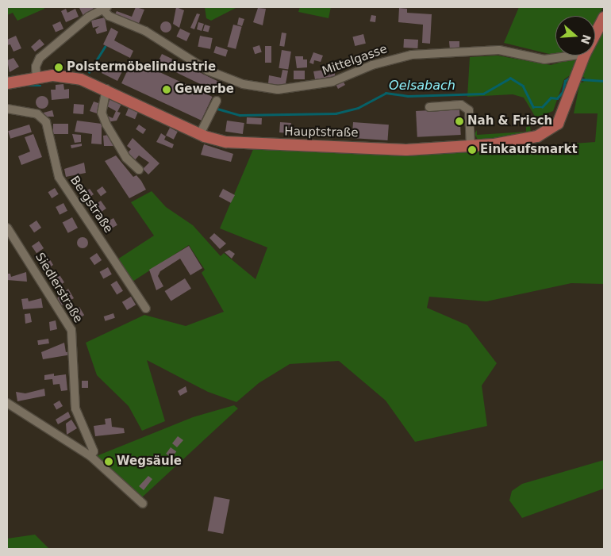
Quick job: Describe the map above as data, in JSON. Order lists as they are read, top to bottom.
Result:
{
  "streets": {
    "main road": ["Hauptstraße"],
    "street": ["Mittelgasse", "Bergstraße", "Siedlerstraße"]
  },
  "water": ["Oelsabach"],
  "places": [
    "Polstermöbelindustrie",
    "Gewerbe",
    "Nah & Frisch",
    "Einkaufsmarkt",
    "Wegsäule"
  ],
  "north": "right"
}
